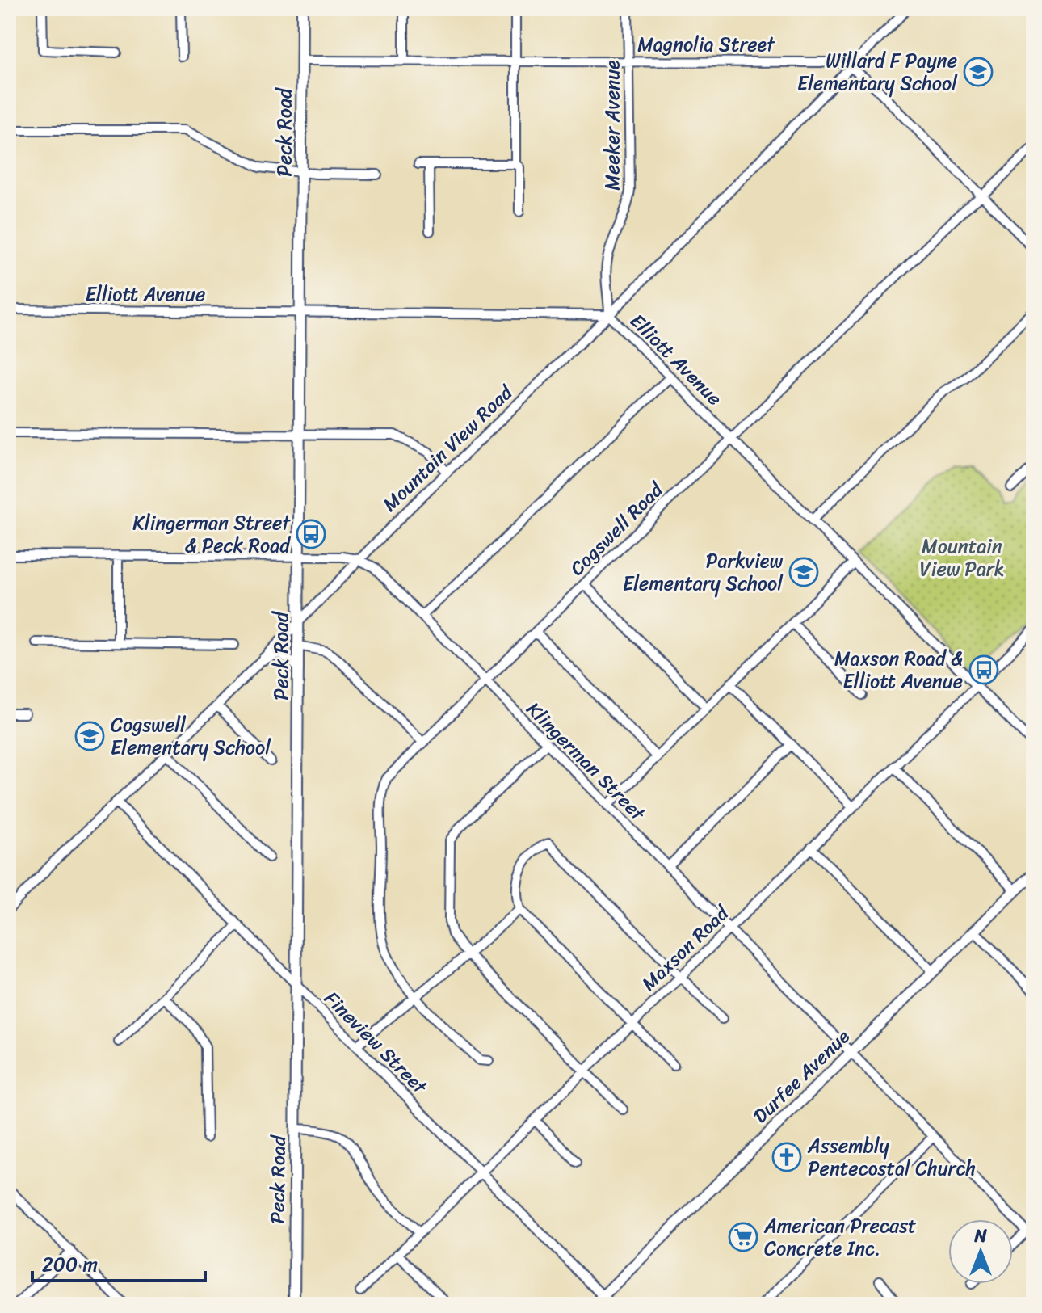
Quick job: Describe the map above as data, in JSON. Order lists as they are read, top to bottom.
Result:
{
  "streets": {
    "main road": ["Peck Road", "Durfee Avenue"],
    "street": [
      "Magnolia Street",
      "Meeker Avenue",
      "Elliott Avenue",
      "Mountain View Road",
      "Cogswell Road",
      "Klingerman Street",
      "Maxson Road",
      "Fineview Street"
    ]
  },
  "crossings": [
    ["Magnolia Street", "Meeker Avenue"],
    ["Magnolia Street", "Peck Road"],
    ["Magnolia Street", "Mountain View Road"],
    ["Magnolia Street", "Cogswell Road"],
    ["Meeker Avenue", "Elliott Avenue"],
    ["Meeker Avenue", "Mountain View Road"],
    ["Peck Road", "Elliott Avenue"],
    ["Peck Road", "Mountain View Road"],
    ["Peck Road", "Fineview Street"],
    ["Elliott Avenue", "Mountain View Road"],
    ["Elliott Avenue", "Cogswell Road"],
    ["Elliott Avenue", "Maxson Road"],
    ["Mountain View Road", "Klingerman Street"],
    ["Mountain View Road", "Fineview Street"],
    ["Cogswell Road", "Klingerman Street"],
    ["Klingerman Street", "Maxson Road"],
    ["Klingerman Street", "Durfee Avenue"],
    ["Maxson Road", "Fineview Street"],
    ["Fineview Street", "Durfee Avenue"]
  ],
  "parks": ["Mountain View Park"],
  "places": {
    "school or university": ["Willard F Payne Elementary School", "Parkview Elementary School", "Cogswell Elementary School"],
    "bus stop": ["Klingerman Street & Peck Road", "Maxson Road & Elliott Avenue"],
    "church": ["Assembly Pentecostal Church"],
    "supermarket": ["American Precast Concrete Inc."]
  },
  "scale_bar": "200 m",
  "north": "top"
}
